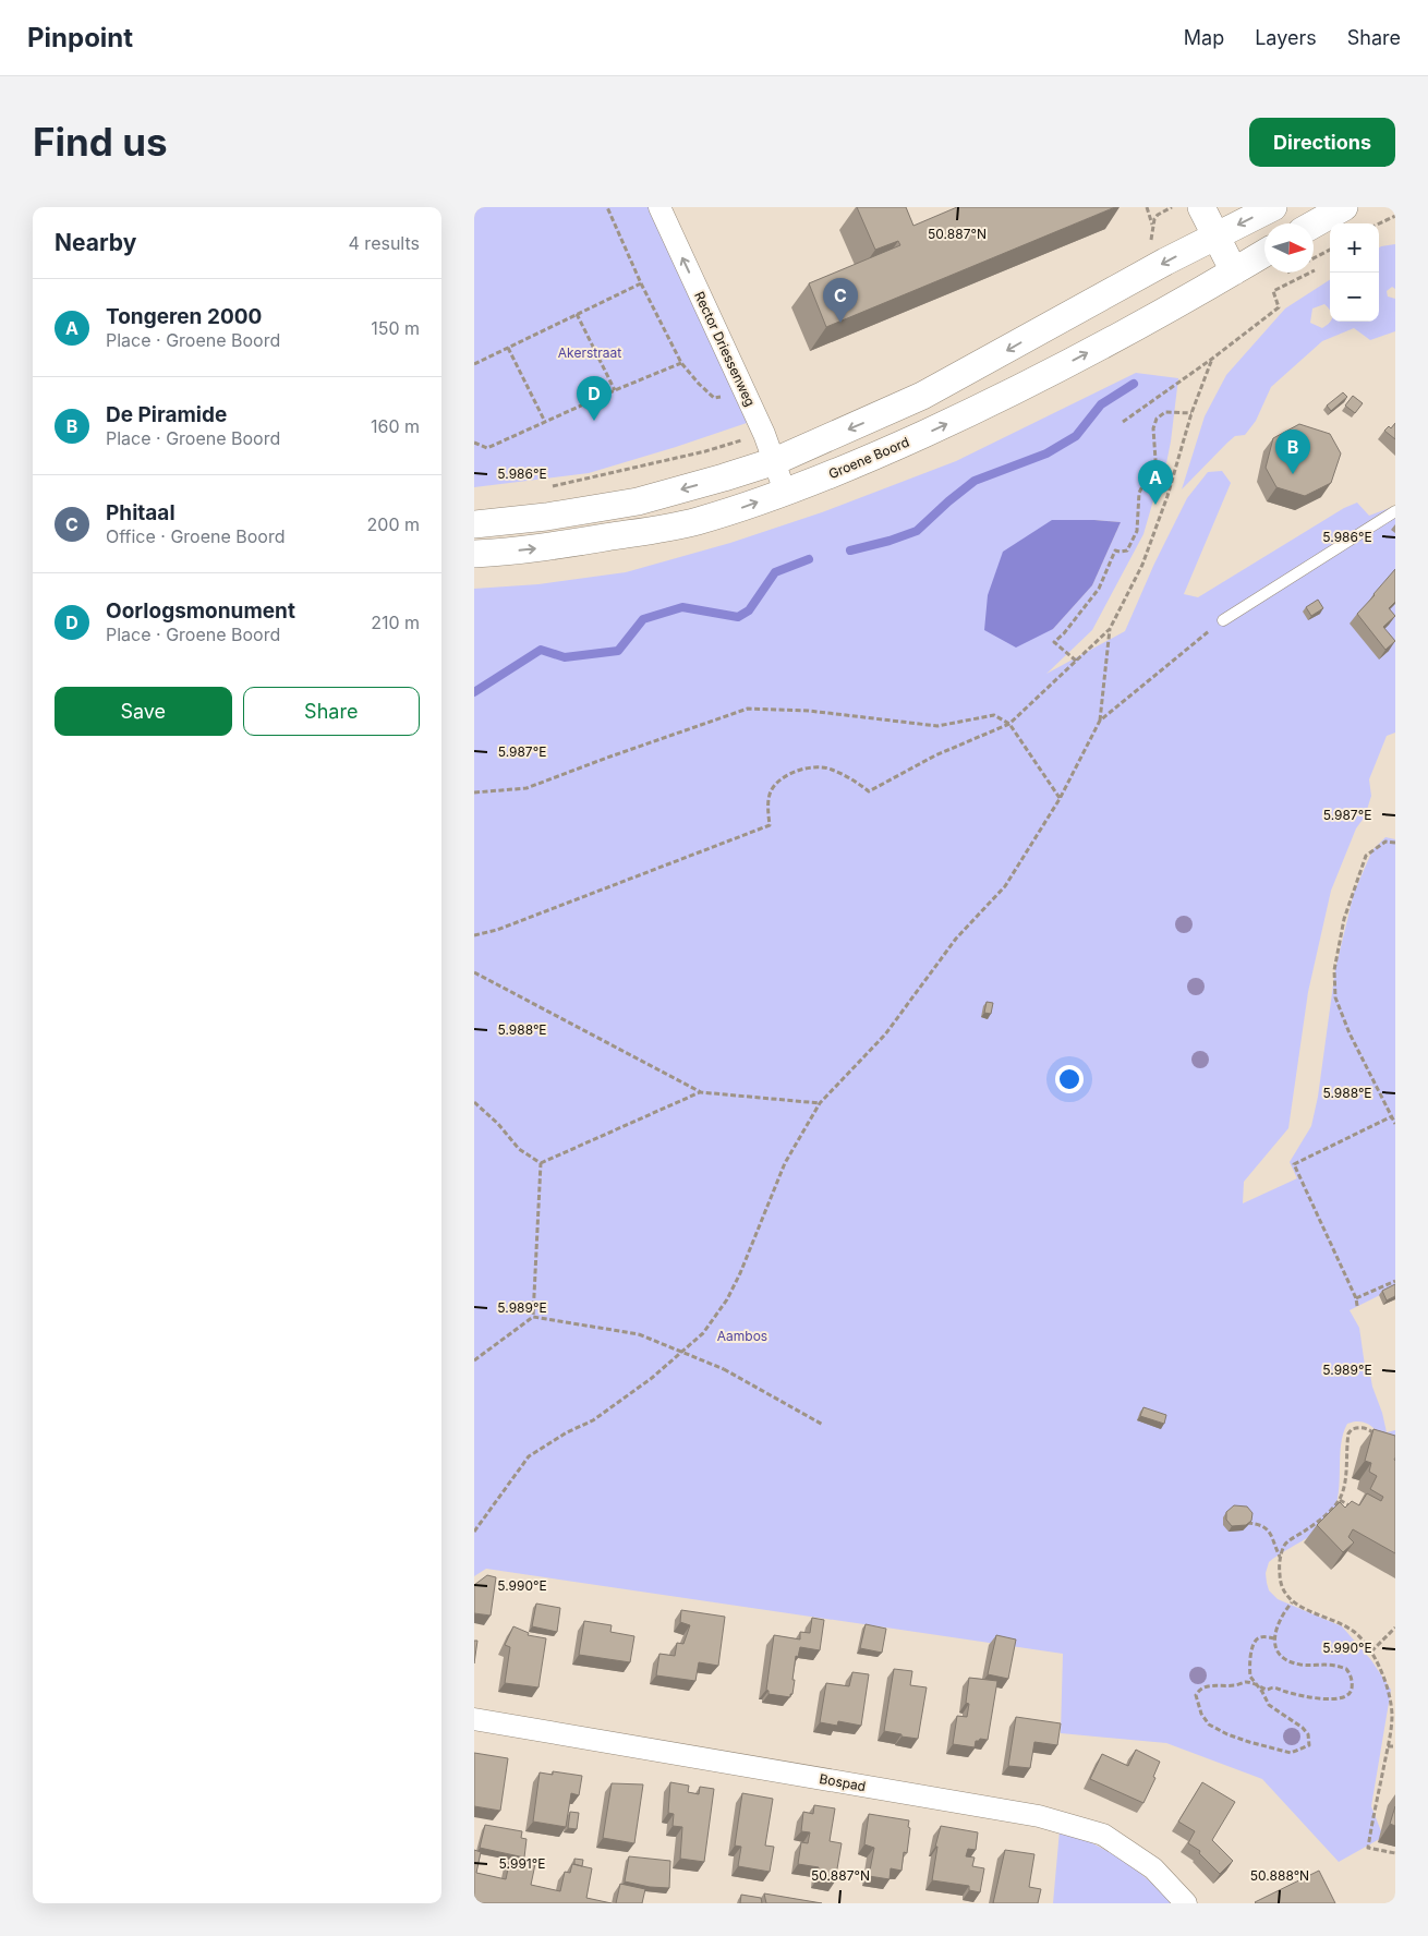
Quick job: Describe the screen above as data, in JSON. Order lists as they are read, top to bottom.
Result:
{
  "streets": {
    "street": ["Rector Driessenweg", "Groene Boord", "Bospad"]
  },
  "crossings": [
    ["Rector Driessenweg", "Groene Boord"]
  ],
  "one_way": ["Rector Driessenweg"],
  "parks": ["Akerstraat", "Aambos"],
  "north": "right",
  "page": {
    "header": "Pinpoint",
    "nav": ["Map", "Layers", "Share"],
    "buttons": [
      "Directions",
      ["Save", "Share"]
    ],
    "title": "Find us",
    "heading": ["Nearby", "4 results"],
    "map_buttons": ["+", "−"],
    "list": [
      {
        "mark": "A",
        "name": "Tongeren 2000",
        "note": "Place · Groene Boord",
        "value": "150 m"
      },
      {
        "mark": "B",
        "name": "De Piramide",
        "note": "Place · Groene Boord",
        "value": "160 m"
      },
      {
        "mark": "C",
        "name": "Phitaal",
        "note": "Office · Groene Boord",
        "value": "200 m"
      },
      {
        "mark": "D",
        "name": "Oorlogsmonument",
        "note": "Place · Groene Boord",
        "value": "210 m"
      }
    ],
    "pins": [
      "C",
      "D",
      "B",
      "A"
    ]
  },
  "coordinates": [
    "50.887°N",
    "5.986°E",
    "5.987°E",
    "5.988°E",
    "5.989°E",
    "5.990°E",
    "5.991°E",
    "50.888°N"
  ]
}
